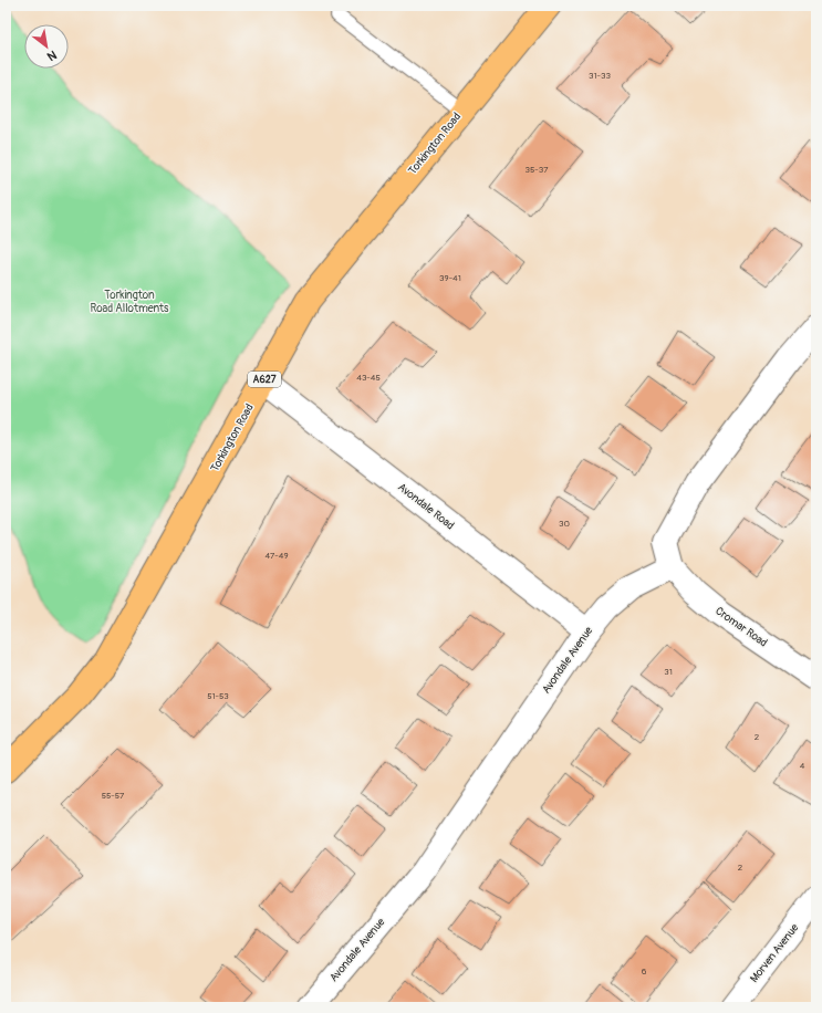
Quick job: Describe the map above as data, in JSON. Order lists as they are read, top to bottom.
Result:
{
  "streets": {
    "main road": ["Torkington Road", "A627"],
    "street": [
      "Avondale Road",
      "Cromar Road",
      "Avondale Avenue",
      "Morven Avenue"
    ]
  },
  "crossings": [
    ["Torkington Road", "Avondale Road"],
    ["Avondale Road", "Avondale Avenue"],
    ["Cromar Road", "Avondale Avenue"]
  ],
  "parks": ["Torkington Road Allotments"],
  "house_numbers": [
    "31-33",
    "35-37",
    "39-41",
    "43-45",
    "30",
    "47-49",
    "31",
    "51-53",
    "2",
    "4",
    "55-57",
    "2",
    "6"
  ],
  "north": "bottom right"
}
